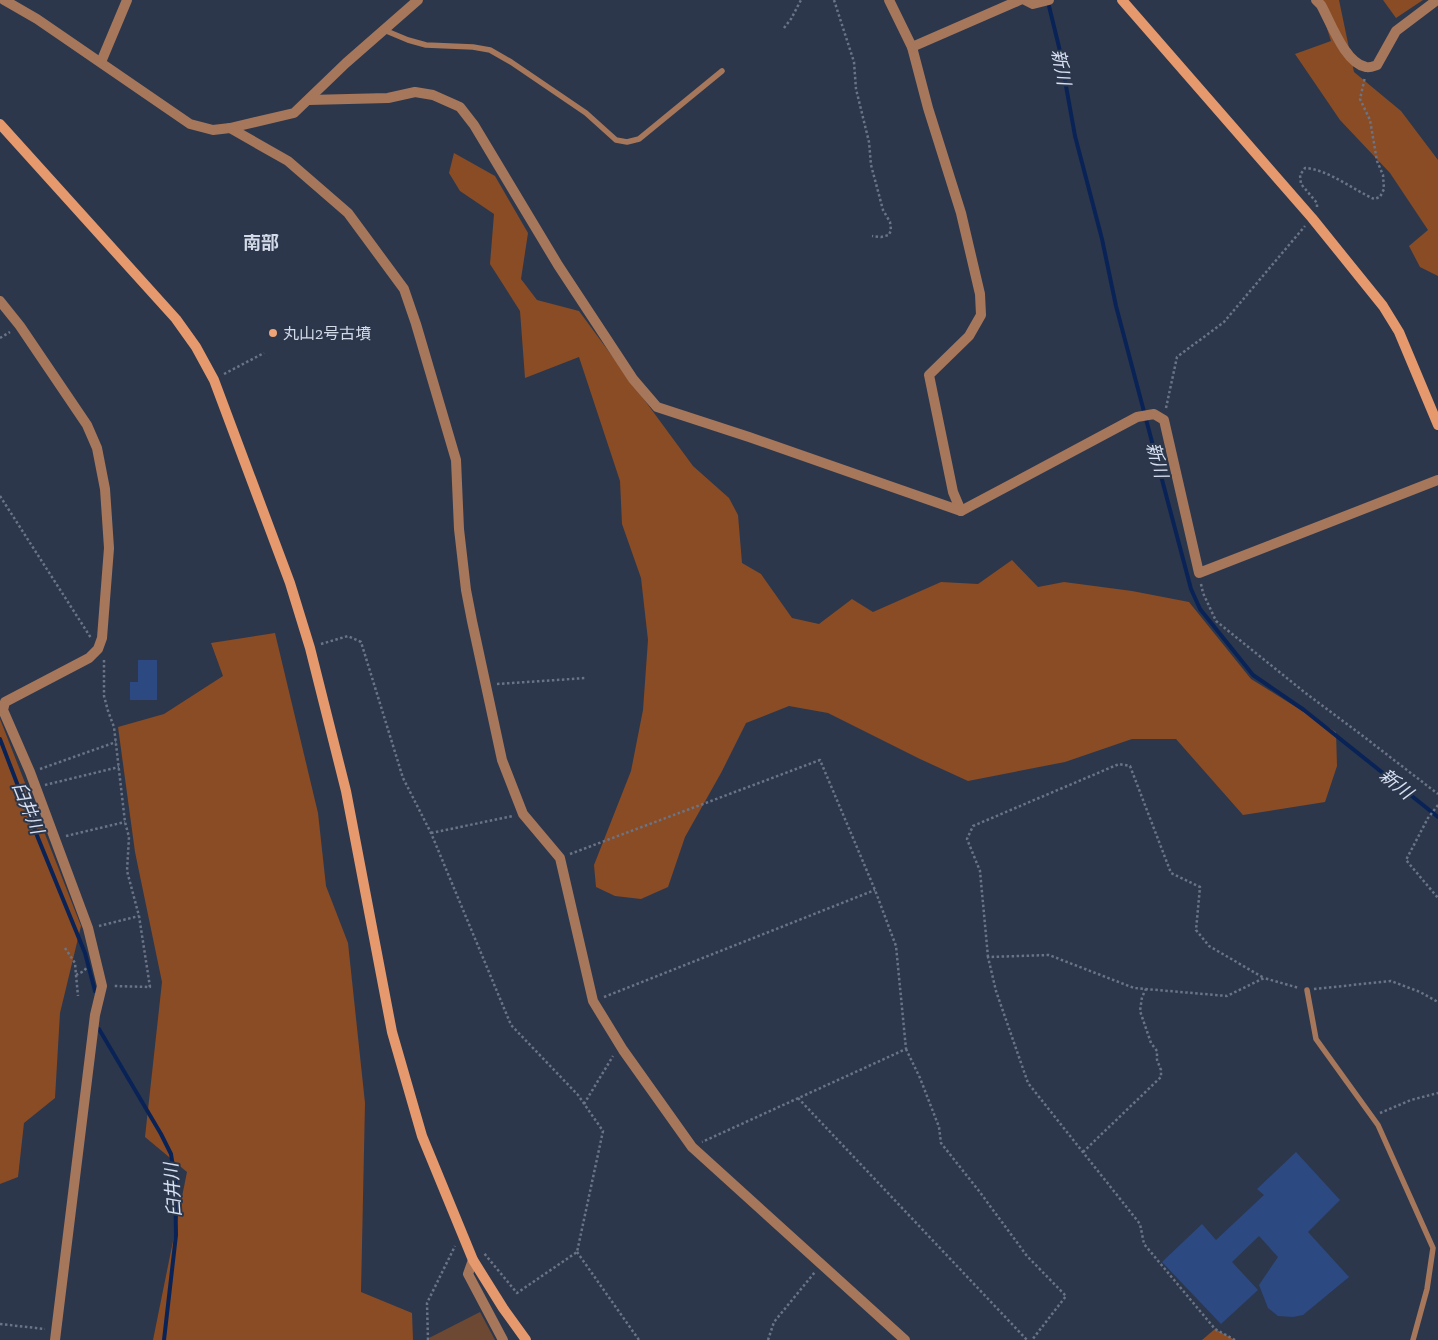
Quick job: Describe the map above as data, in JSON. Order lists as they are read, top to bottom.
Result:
{
  "districts": ["南部"],
  "water": ["新川", "臼井川"],
  "places": ["丸山2号古墳"]
}
